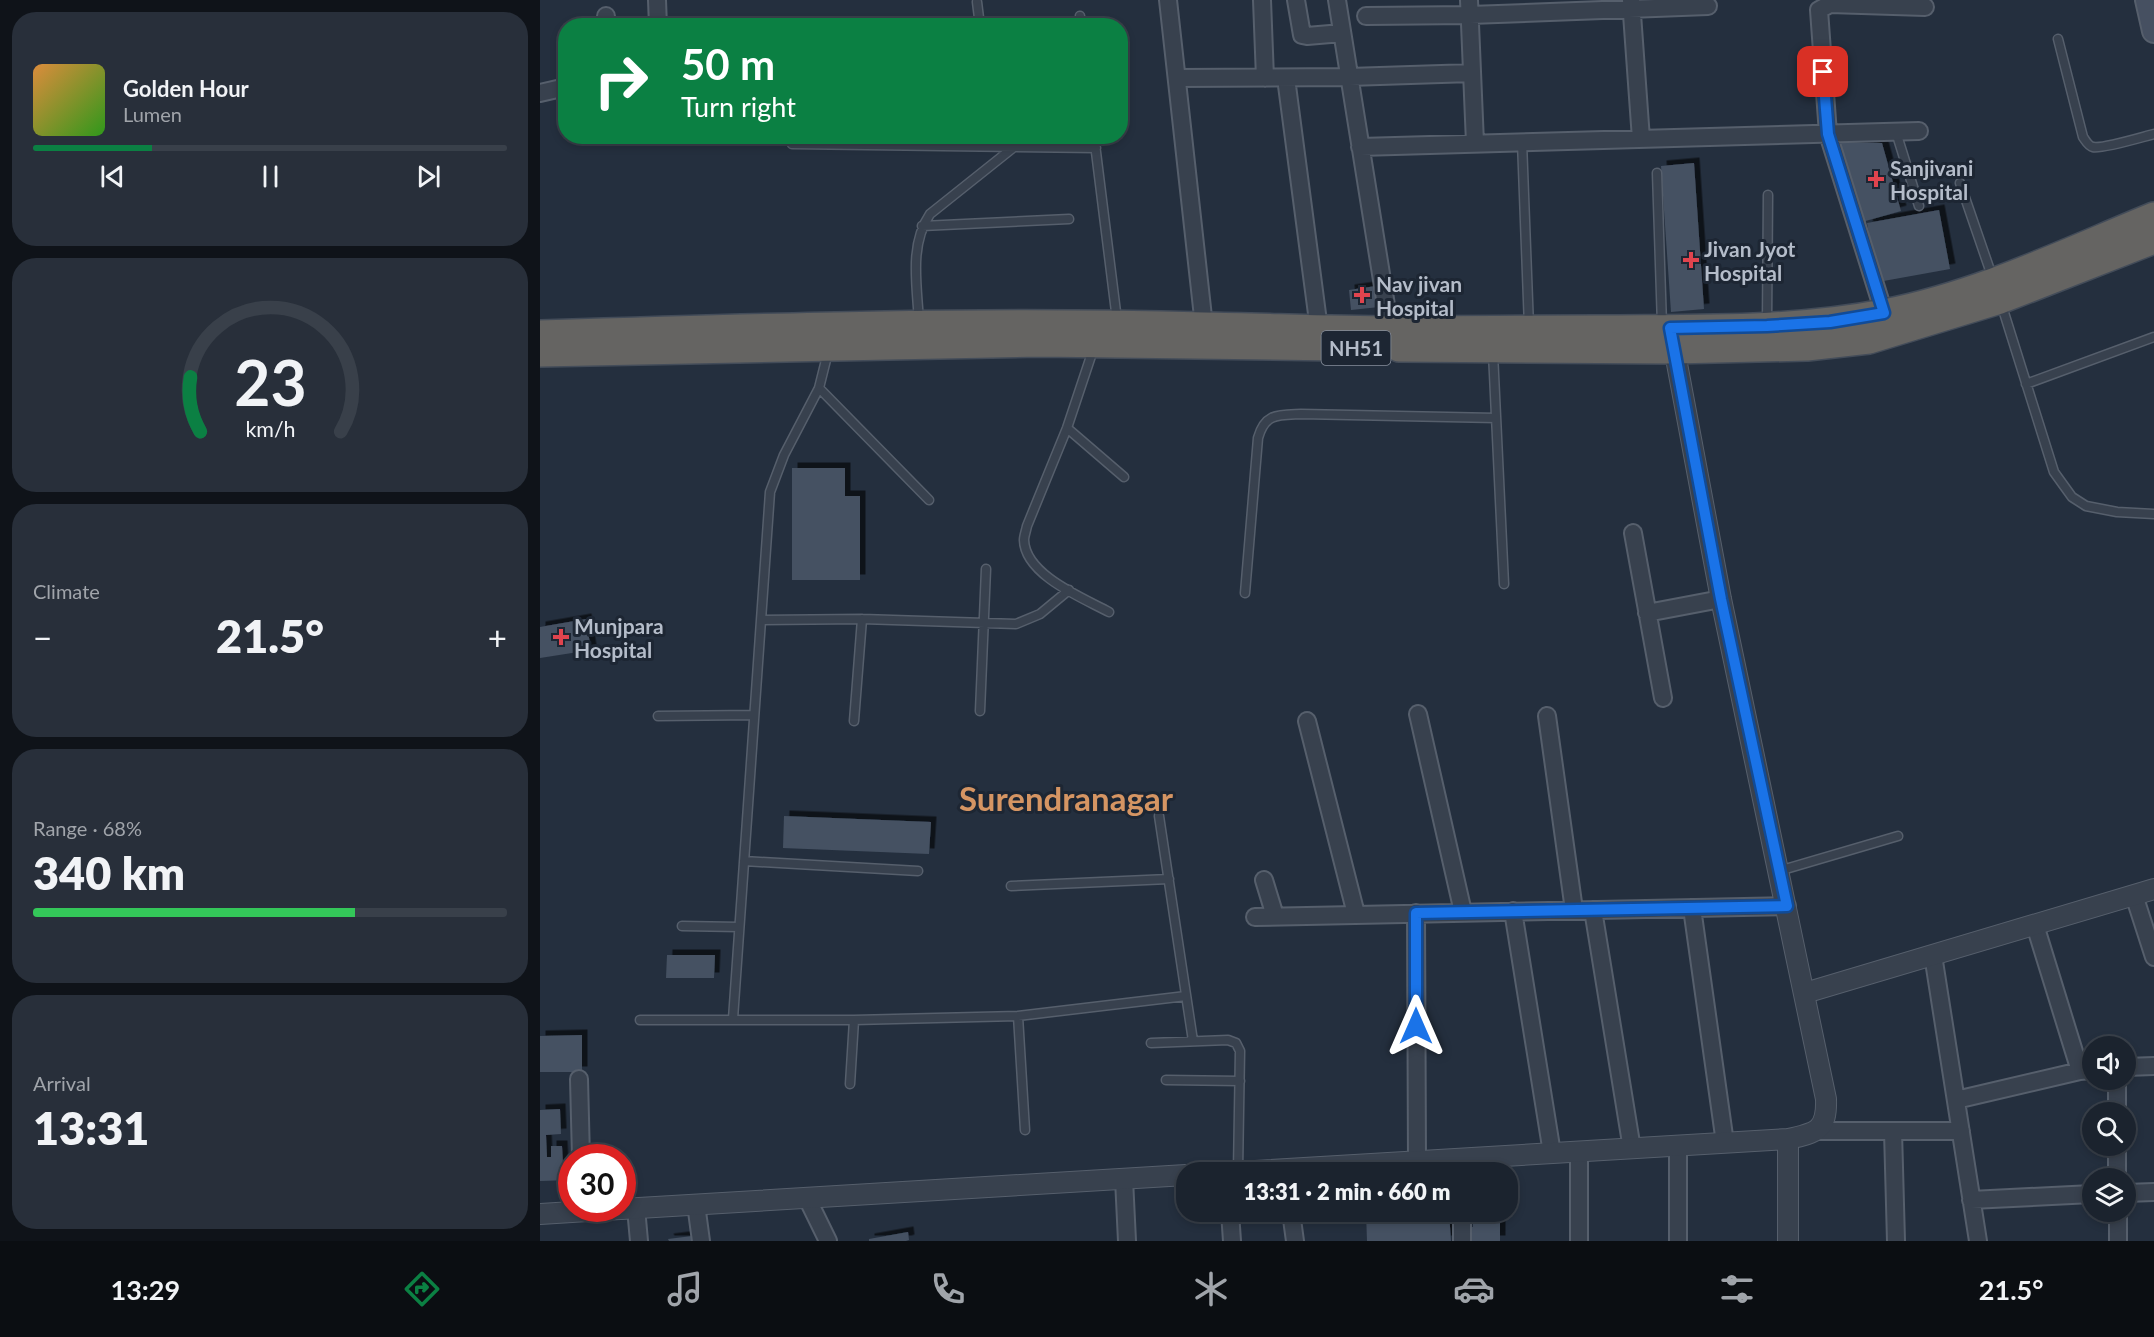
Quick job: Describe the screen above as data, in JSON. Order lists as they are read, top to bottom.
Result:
{
  "streets": {
    "highway": ["NH51"]
  },
  "districts": ["Surendranagar"],
  "places": {
    "health": [
      "Sanjivani Hospital",
      "Jivan Jyot Hospital",
      "Nav jivan Hospital",
      "Munjpara Hospital"
    ]
  },
  "page": {
    "turn": ["50 m", "Turn right"],
    "song": ["Golden Hour", "Lumen"],
    "tile": [
      "Climate",
      ["Range · 68%", "340 km"],
      ["Arrival", "13:31"]
    ],
    "heat": ["−", "21.5°", "+"],
    "limit": "30",
    "trip": "13:31 · 2 min · 660 m",
    "tabs": ["13:29", "21.5°"],
    "gauge": ["23", "km/h"]
  }
}
